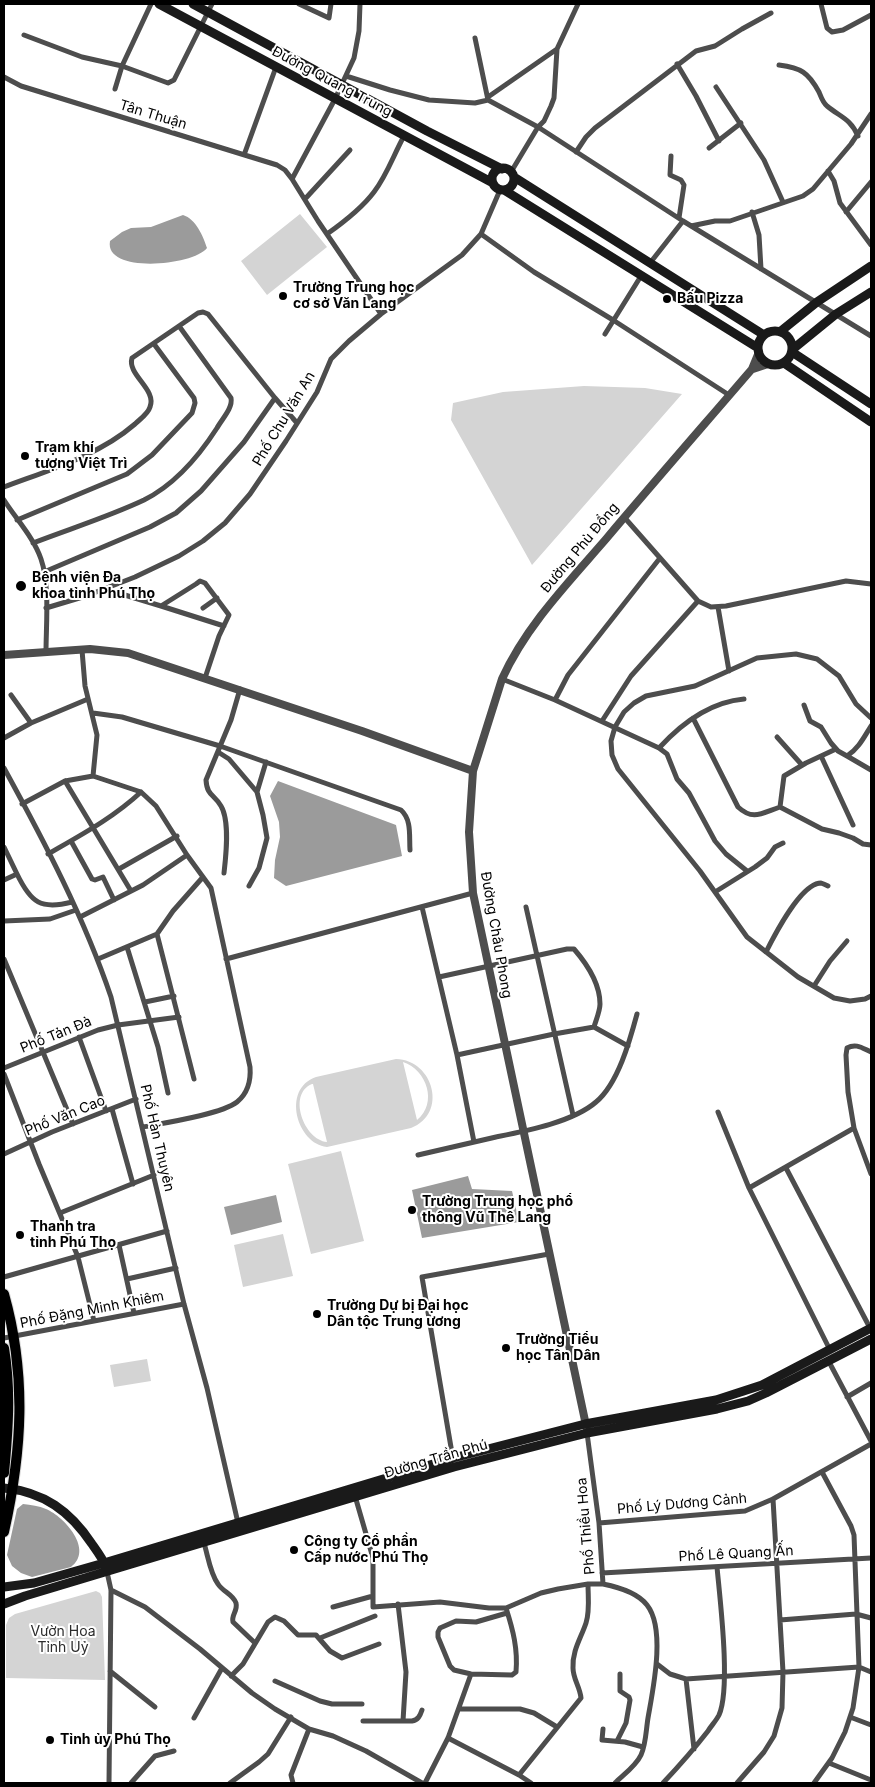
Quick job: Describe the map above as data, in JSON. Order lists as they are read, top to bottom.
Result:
{
  "streets": {
    "main road": ["Đường Quang Trung", "Đường Trần Phú"],
    "street": [
      "Tân Thuận",
      "Phố Chu Văn An",
      "Đường Phù Đổng",
      "Đường Châu Phong",
      "Phố Tản Đà",
      "Phố Văn Cao",
      "Phố Hàn Thuyên",
      "Phố Đặng Minh Khiêm",
      "Phố Lý Dương Cảnh",
      "Phố Thiều Hoa",
      "Phố Lê Quang Ấn"
    ]
  },
  "crossings": [
    ["Đường Quang Trung", "Phố Chu Văn An"],
    ["Đường Quang Trung", "Đường Phù Đổng"],
    ["Tân Thuận", "Phố Chu Văn An"],
    ["Đường Phù Đổng", "Đường Châu Phong"],
    ["Đường Châu Phong", "Đường Trần Phú"],
    ["Đường Châu Phong", "Phố Thiều Hoa"],
    ["Phố Tản Đà", "Phố Hàn Thuyên"],
    ["Phố Văn Cao", "Phố Hàn Thuyên"],
    ["Phố Hàn Thuyên", "Phố Đặng Minh Khiêm"],
    ["Phố Hàn Thuyên", "Đường Trần Phú"],
    ["Đường Trần Phú", "Phố Thiều Hoa"],
    ["Phố Lý Dương Cảnh", "Phố Thiều Hoa"],
    ["Phố Thiều Hoa", "Phố Lê Quang Ấn"]
  ],
  "parks": ["Vườn Hoa Tỉnh Uỷ"],
  "places": [
    "Trường Trung học cơ sở Văn Lang",
    "Bấu Pizza",
    "Trạm khí tượng Việt Trì",
    "Bệnh viện Đa khoa tỉnh Phú Thọ",
    "Trường Trung học phổ thông Vũ Thê Lang",
    "Thanh tra tỉnh Phú Thọ",
    "Trường Dự bị Đại học Dân tộc Trung ương",
    "Trường Tiểu học Tân Dân",
    "Công ty Cổ phần Cấp nước Phú Thọ",
    "Tỉnh ủy Phú Thọ"
  ]
}
